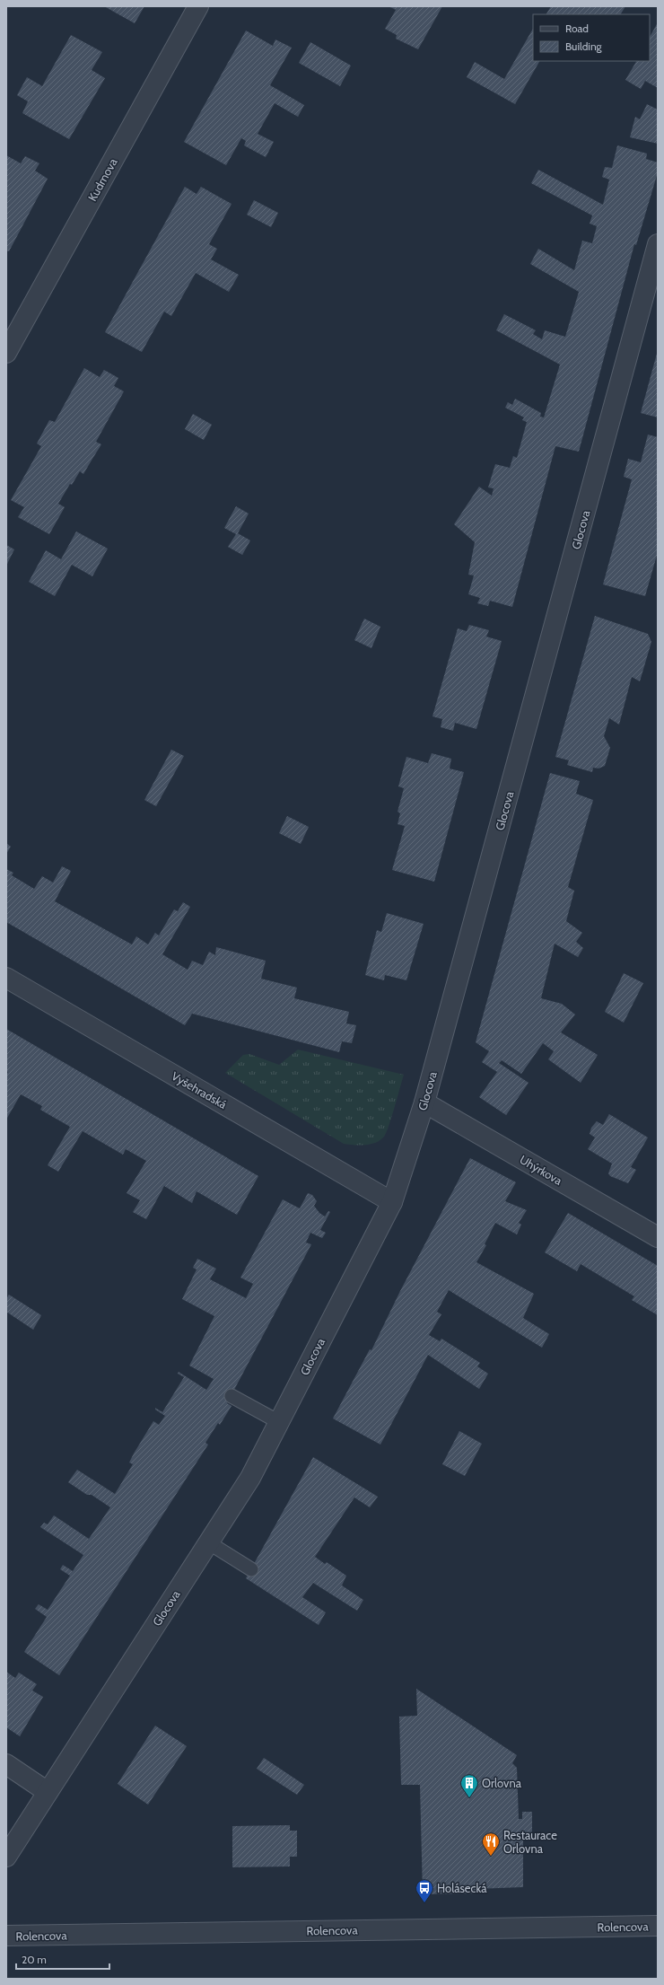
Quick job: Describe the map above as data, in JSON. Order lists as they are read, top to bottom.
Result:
{
  "streets": {
    "street": [
      "Kudrnova",
      "Glocova",
      "Vyšehradská",
      "Uhýrkova",
      "Rolencova"
    ]
  },
  "crossings": [
    ["Glocova", "Vyšehradská"],
    ["Glocova", "Uhýrkova"]
  ],
  "places": {
    "building": ["Orlovna"],
    "restaurant": ["Restaurace Orlovna"],
    "bus stop": ["Holásecká"]
  },
  "legend": ["Road", "Building"],
  "scale_bar": "20 m"
}
